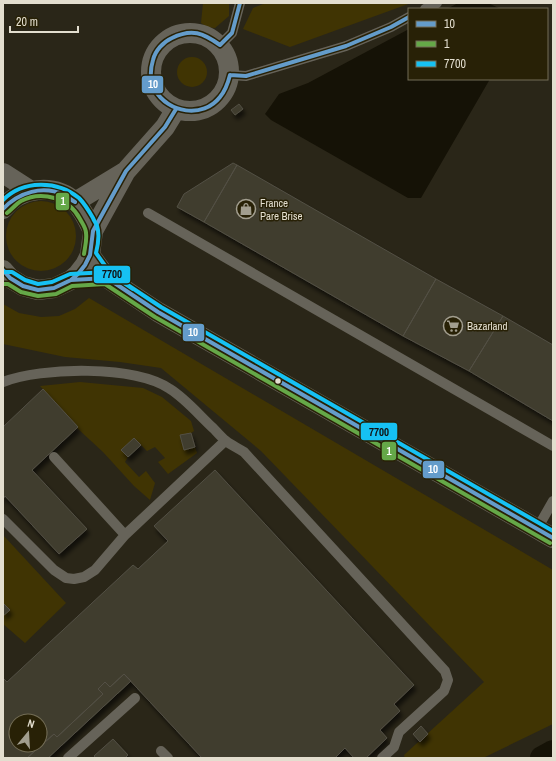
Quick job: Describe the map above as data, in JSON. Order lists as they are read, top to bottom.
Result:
{
  "places": {
    "shop": ["France Pare Brise"],
    "supermarket": ["Bazarland"]
  },
  "lines": ["transit line 10", "transit line 7700", "transit line 1"],
  "legend": ["10", "1", "7700"],
  "scale_bar": "20 m",
  "north": "top"
}
